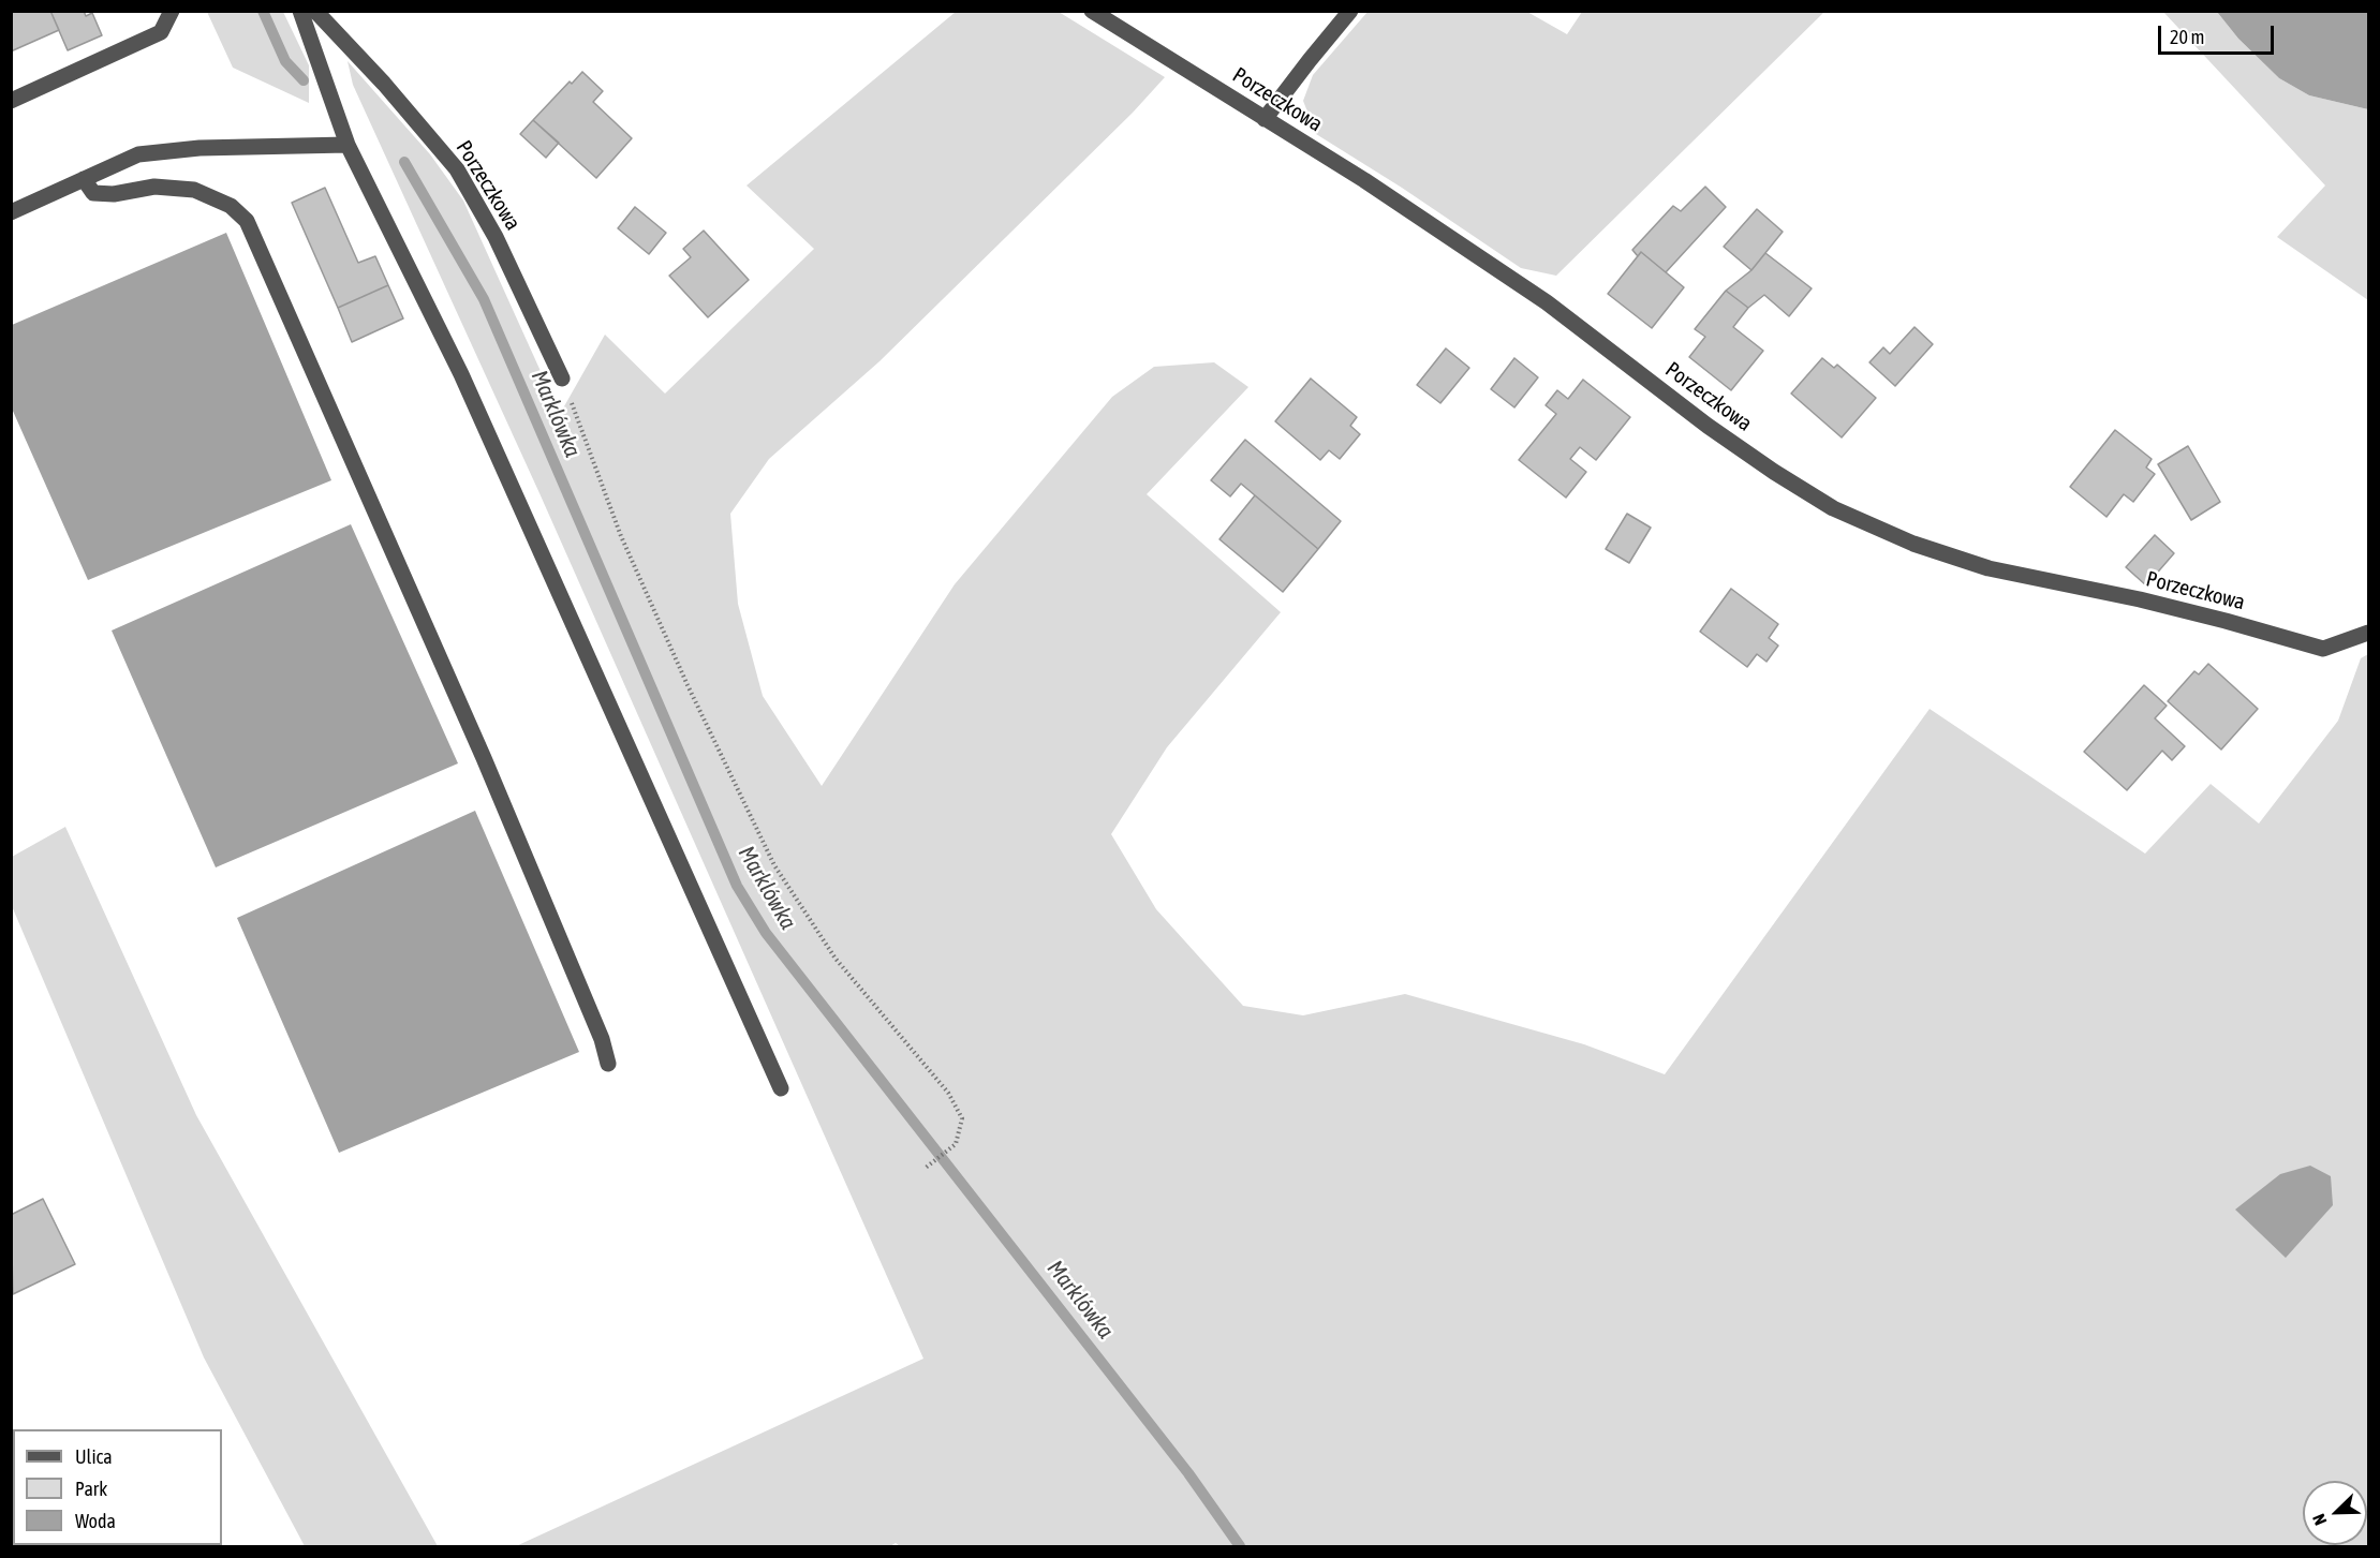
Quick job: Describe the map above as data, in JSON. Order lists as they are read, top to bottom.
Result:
{
  "streets": {
    "street": ["Porzeczkowa"]
  },
  "water": ["Marklówka"],
  "legend": ["Ulica", "Park", "Woda"],
  "scale_bar": "20 m",
  "north": "bottom left"
}
